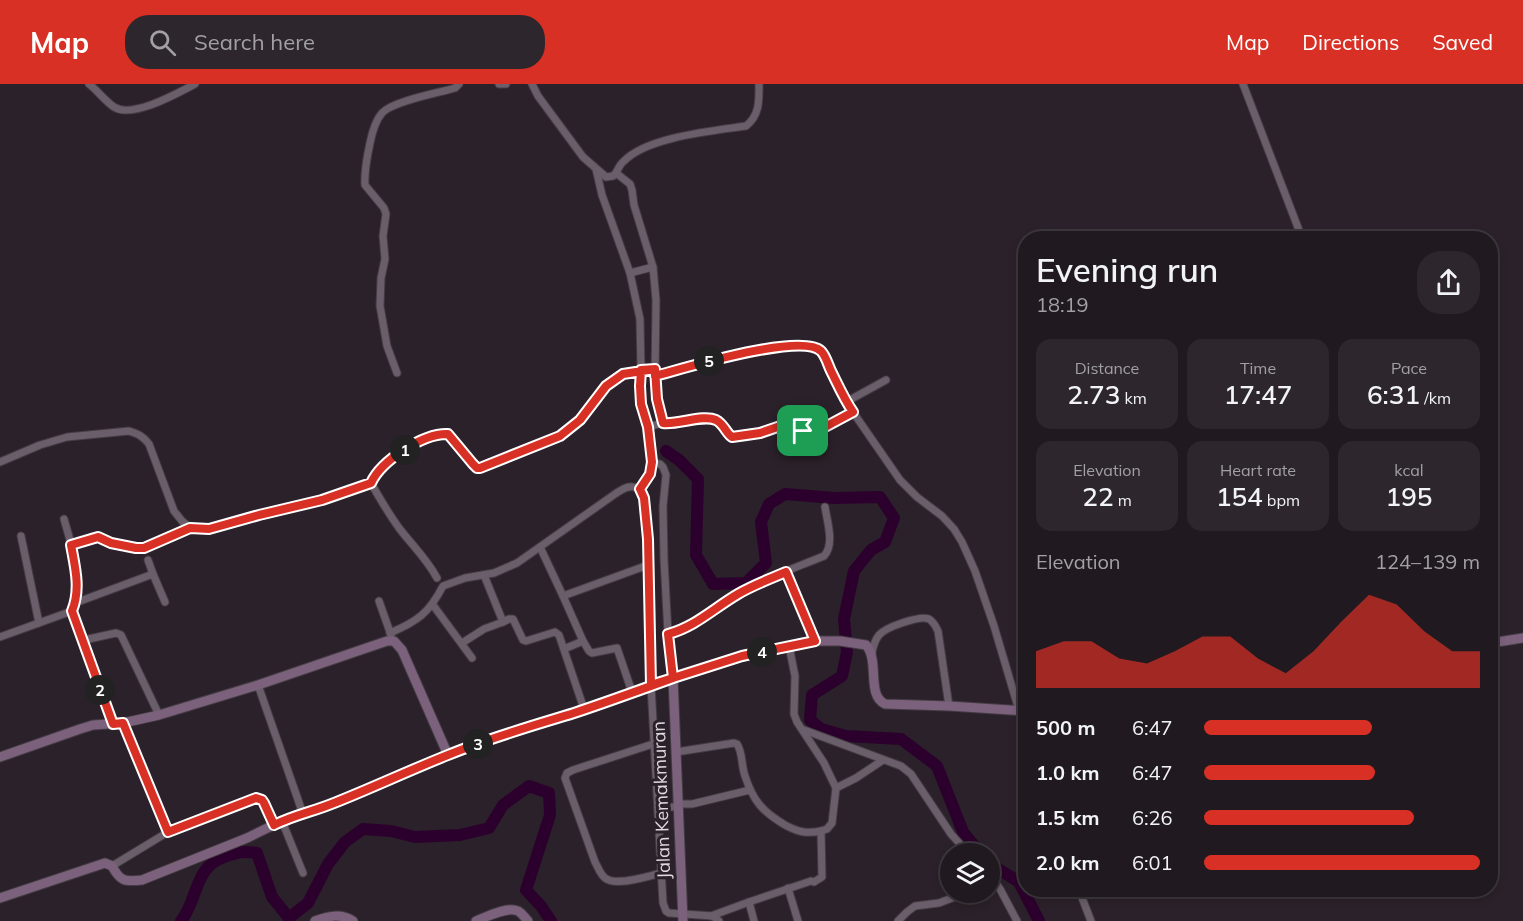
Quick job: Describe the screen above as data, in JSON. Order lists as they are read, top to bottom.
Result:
{
  "streets": {
    "street": ["Jalan Kemakmuran"]
  },
  "page": {
    "header": "Map",
    "search": "Search here",
    "nav": ["Map", "Directions", "Saved"],
    "heading": ["Evening run", "18:19"],
    "stats": [
      ["Distance", "2.73 km"],
      ["Time", "17:47"],
      ["Pace", "6:31 /km"],
      ["Elevation", "22 m"],
      ["Heart rate", "154 bpm"],
      ["kcal", "195"]
    ],
    "pins": [
      "5",
      "1",
      "4",
      "2",
      "3"
    ],
    "chart": ["Elevation", "124–139 m"],
    "list": [
      {
        "name": "500 m",
        "note": "6:47"
      },
      {
        "name": "1.0 km",
        "note": "6:47"
      },
      {
        "name": "1.5 km",
        "note": "6:26"
      },
      {
        "name": "2.0 km",
        "note": "6:01"
      }
    ]
  }
}
